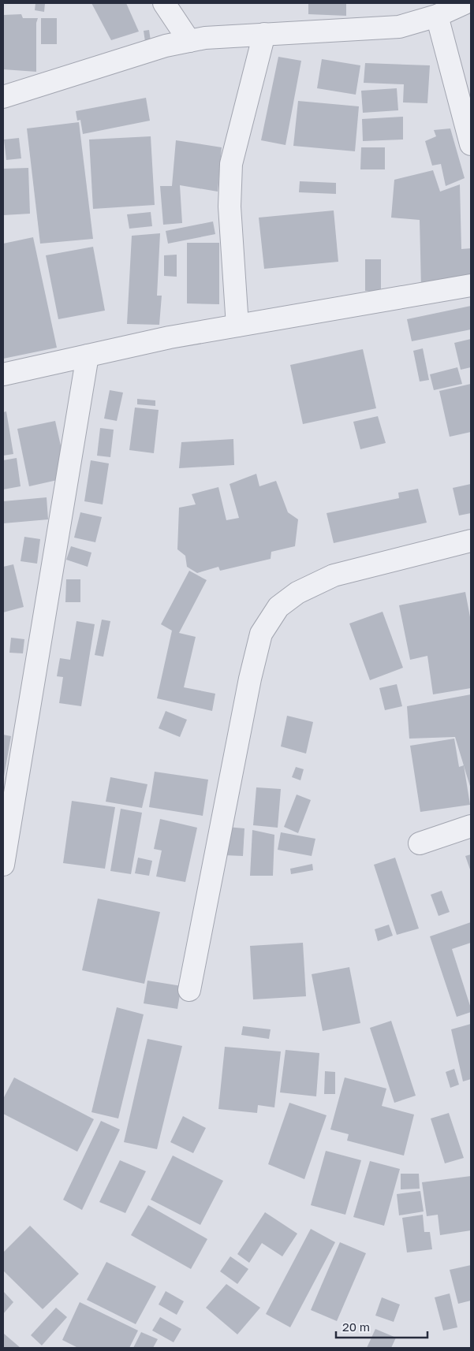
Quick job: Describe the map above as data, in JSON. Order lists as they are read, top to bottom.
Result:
{
  "scale_bar": "20 m"
}
